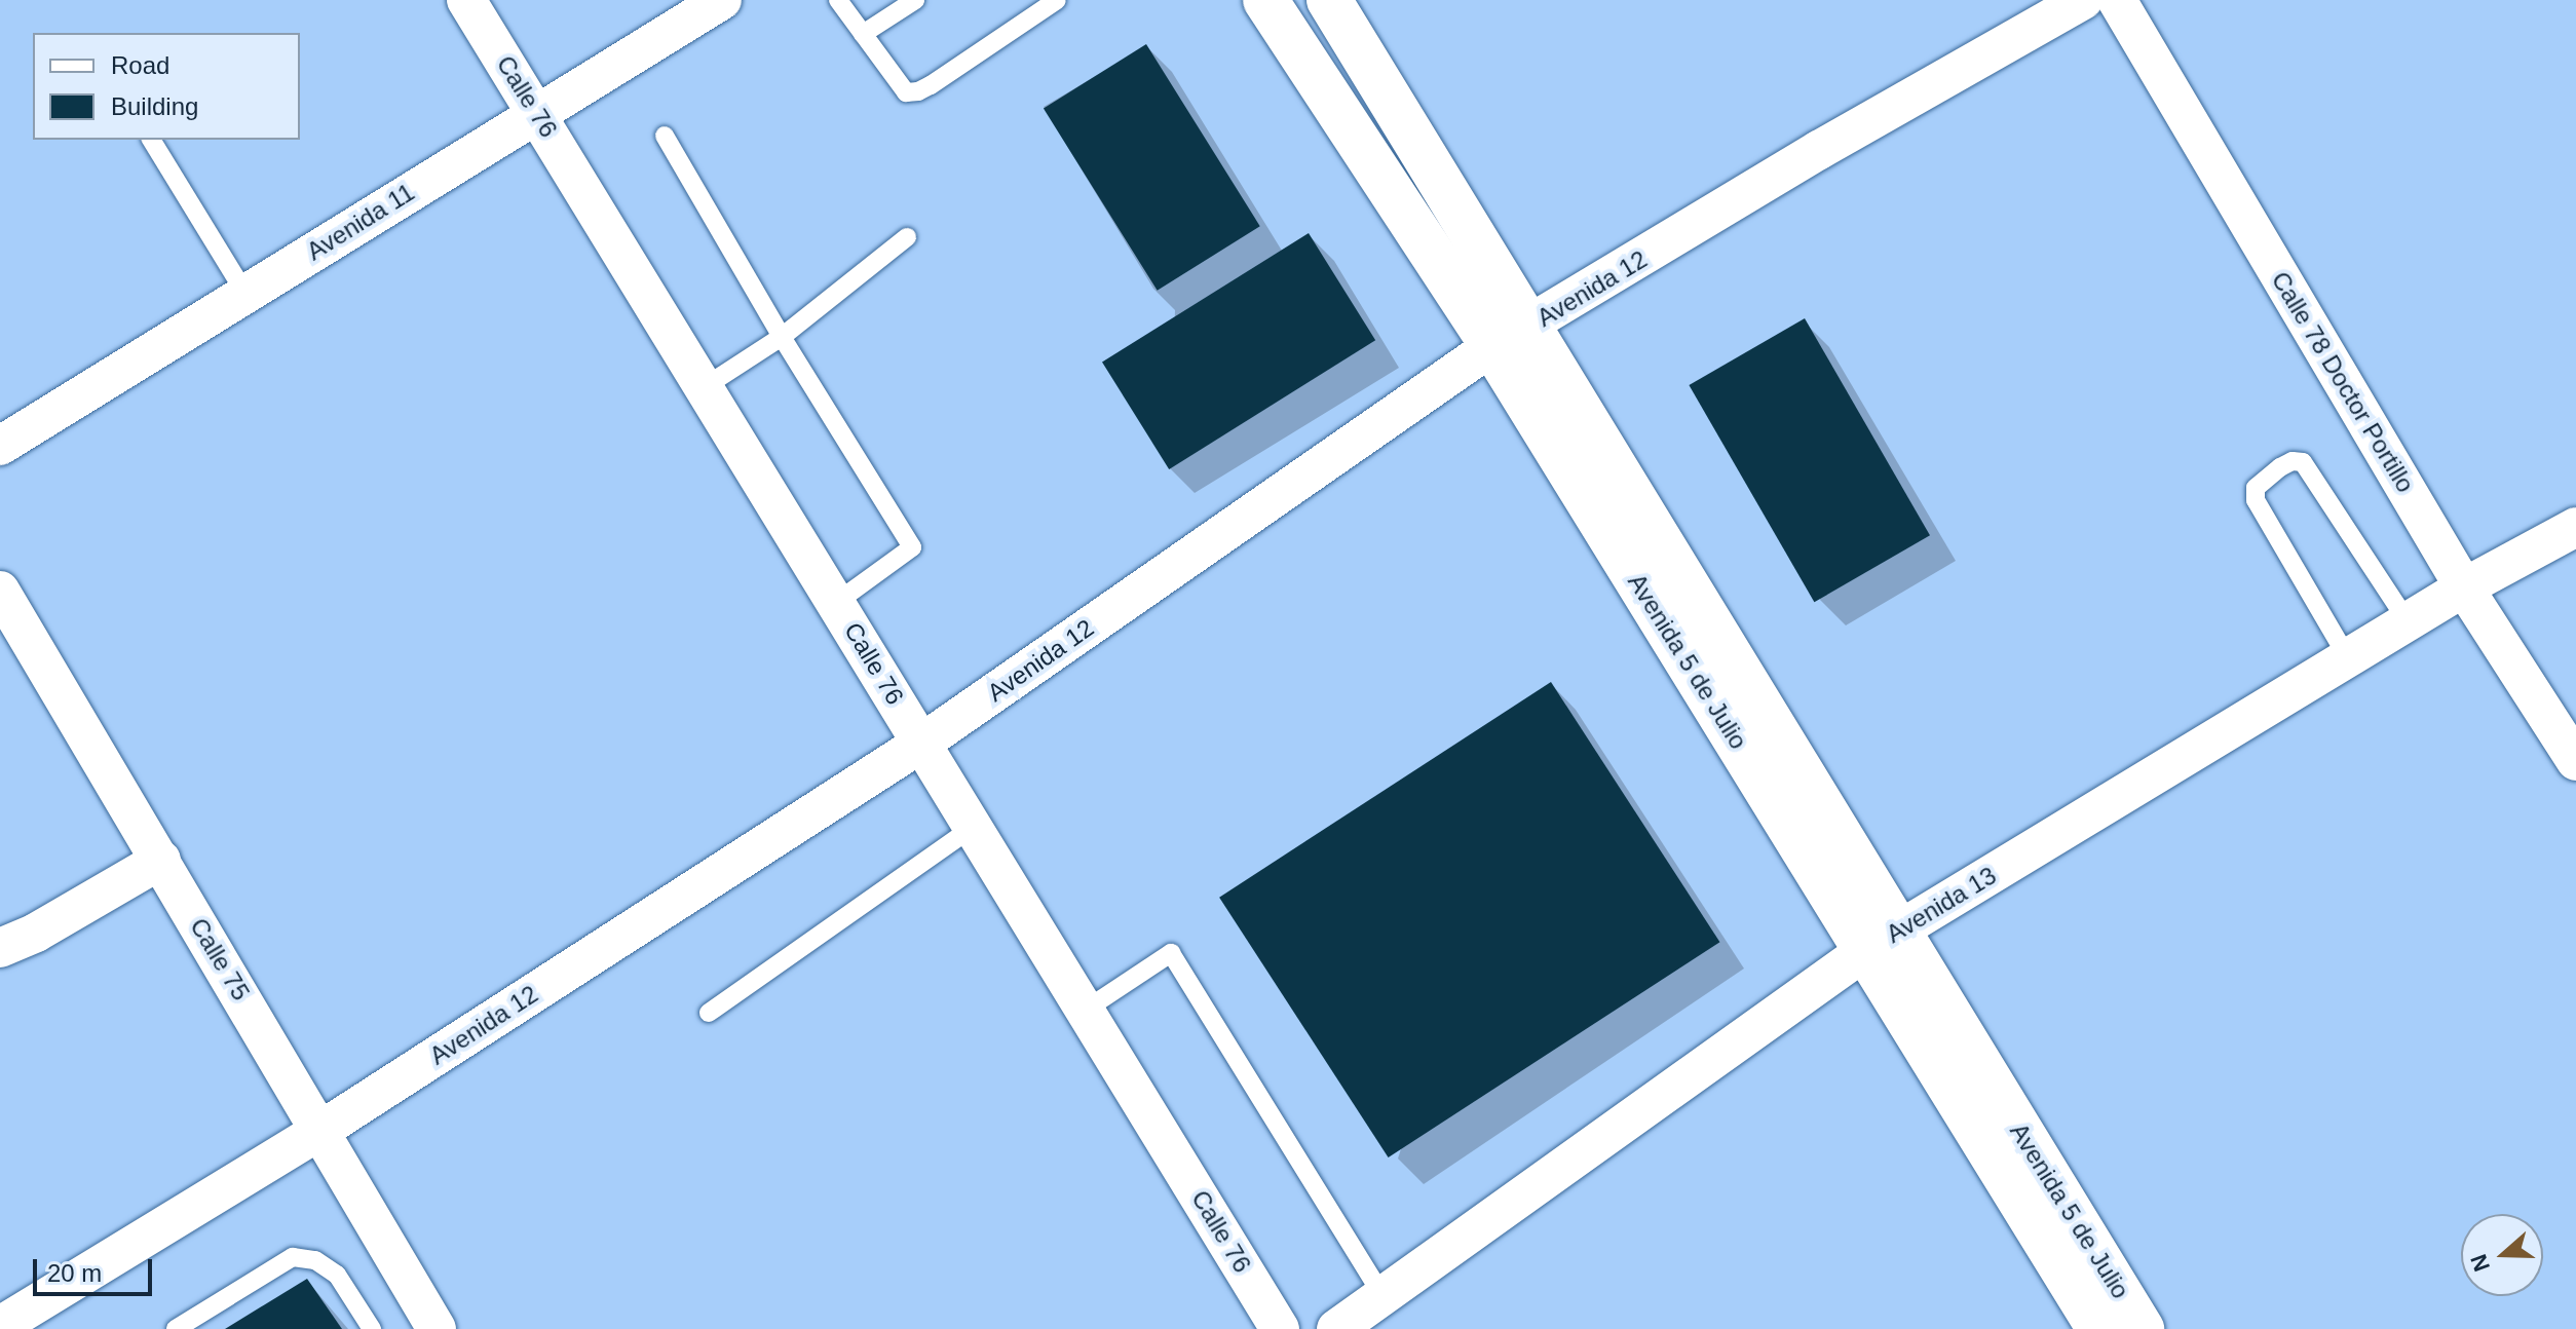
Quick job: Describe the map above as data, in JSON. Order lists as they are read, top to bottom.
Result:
{
  "streets": {
    "main road": ["Avenida 5 de Julio"],
    "street": [
      "Calle 76",
      "Avenida 11",
      "Avenida 12",
      "Calle 78 Doctor Portillo",
      "Avenida 13",
      "Calle 75"
    ]
  },
  "crossings": [
    ["Calle 76", "Avenida 11"],
    ["Calle 76", "Avenida 12"],
    ["Avenida 12", "Avenida 5 de Julio"],
    ["Avenida 12", "Calle 75"],
    ["Calle 78 Doctor Portillo", "Avenida 13"],
    ["Avenida 5 de Julio", "Avenida 13"]
  ],
  "legend": ["Road", "Building"],
  "scale_bar": "20 m",
  "north": "left"
}
